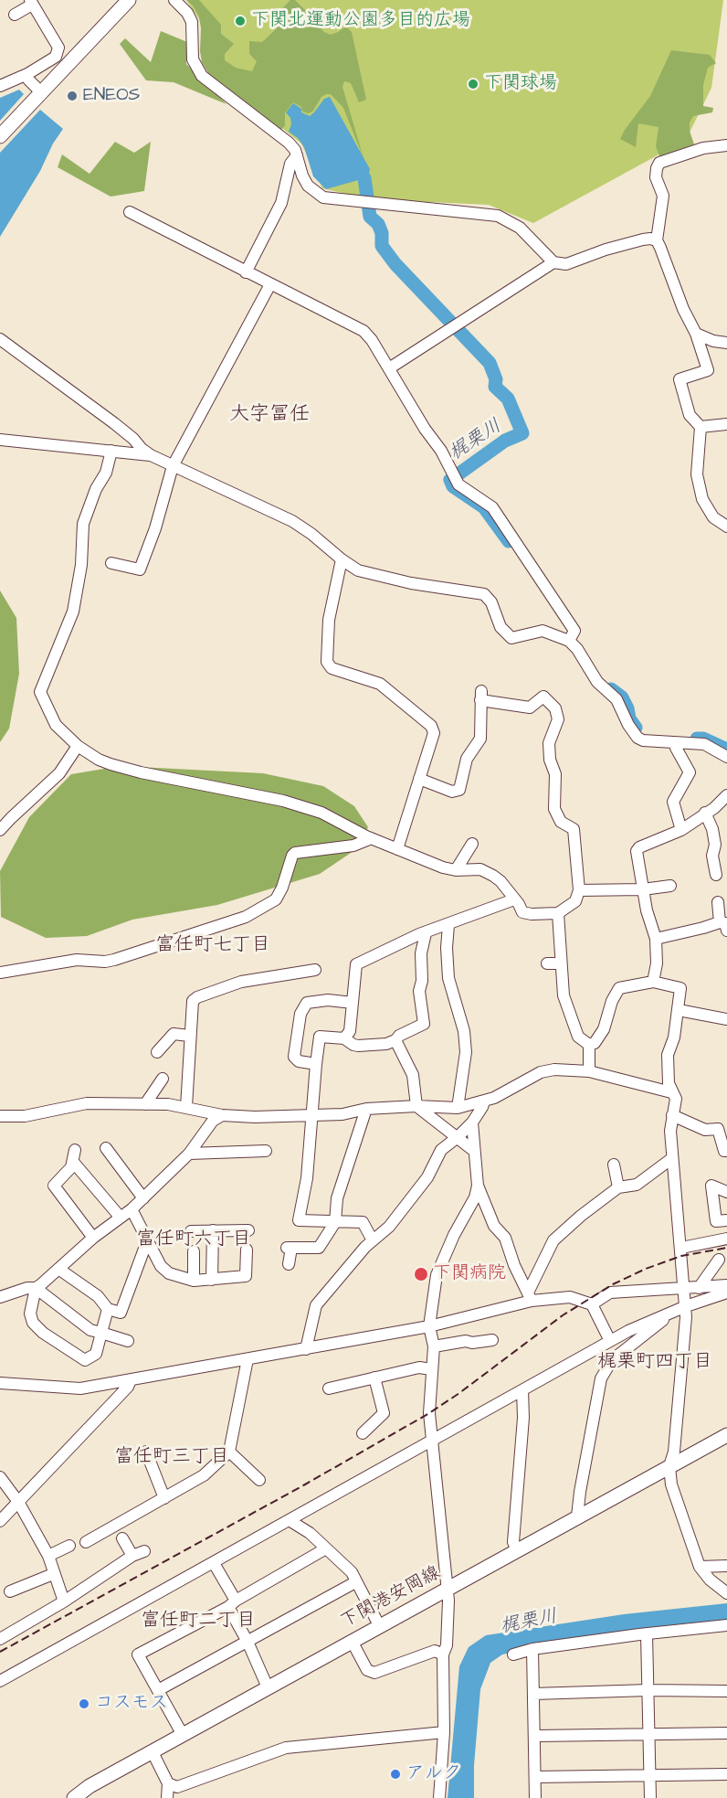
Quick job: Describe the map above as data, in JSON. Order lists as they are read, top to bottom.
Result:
{
  "streets": {
    "main road": ["下関港安岡線"]
  },
  "districts": [
    "大字冨任",
    "富任町七丁目",
    "富任町六丁目",
    "梶栗町四丁目",
    "富任町三丁目",
    "富任町二丁目"
  ],
  "water": ["梶栗川"],
  "places": [
    "下関北運動公園多目的広場",
    "下関球場",
    "ENEOS",
    "下関病院",
    "コスモス",
    "アルク"
  ]
}
